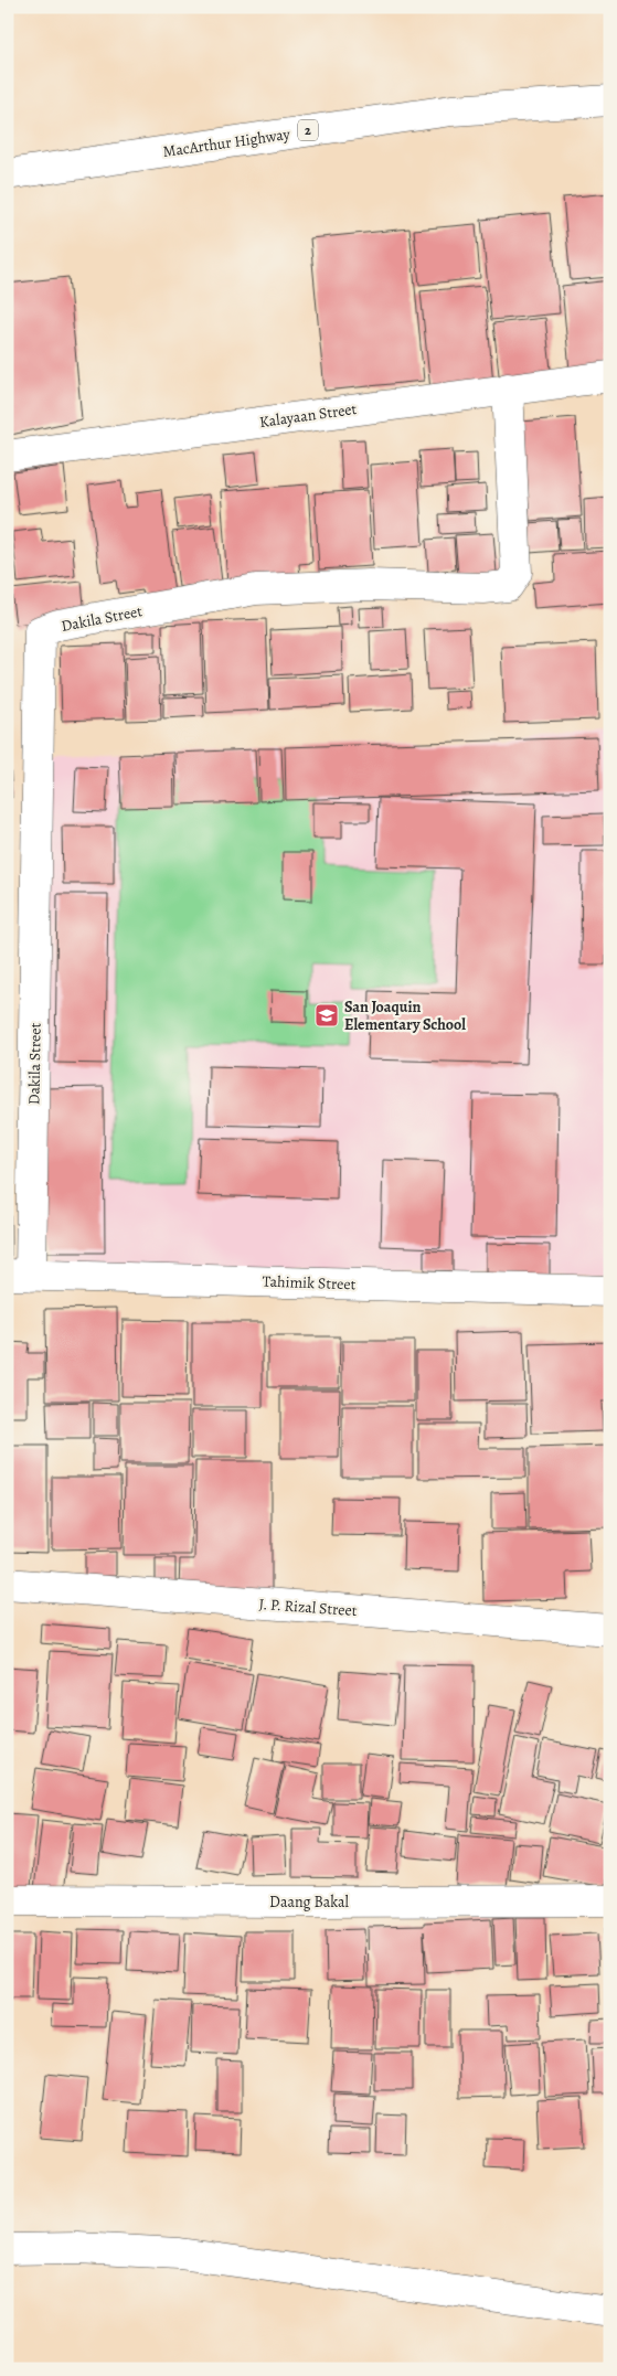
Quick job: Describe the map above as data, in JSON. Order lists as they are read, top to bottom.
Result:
{
  "streets": {
    "main road": [
      "2",
      "MacArthur Highway",
      "Kalayaan Street",
      "Dakila Street",
      "Tahimik Street",
      "J. P. Rizal Street",
      "Daang Bakal"
    ]
  },
  "crossings": [
    ["Kalayaan Street", "Dakila Street"],
    ["Dakila Street", "Tahimik Street"]
  ],
  "places": {
    "school or university": ["San Joaquin Elementary School"]
  }
}
